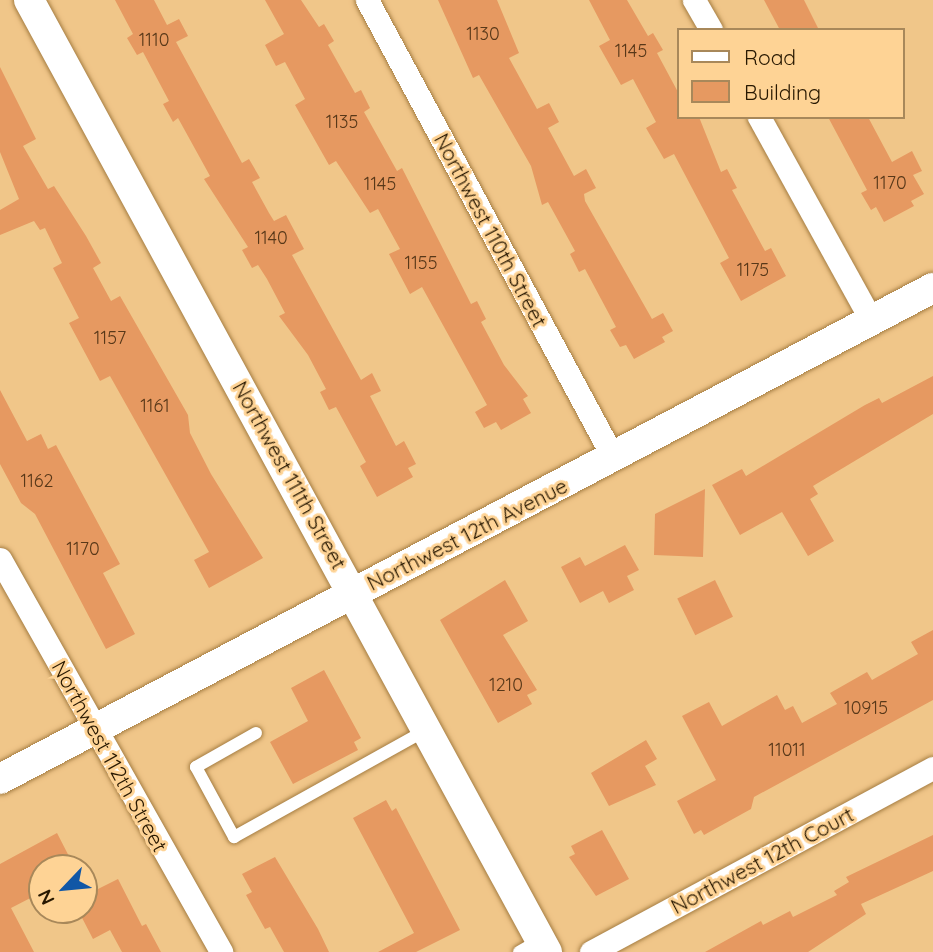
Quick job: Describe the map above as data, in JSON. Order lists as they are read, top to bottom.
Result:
{
  "streets": {
    "street": [
      "Northwest 110th Street",
      "Northwest 111th Street",
      "Northwest 12th Avenue",
      "Northwest 112th Street",
      "Northwest 12th Court"
    ]
  },
  "crossings": [
    ["Northwest 110th Street", "Northwest 12th Avenue"],
    ["Northwest 111th Street", "Northwest 12th Avenue"],
    ["Northwest 12th Avenue", "Northwest 112th Street"]
  ],
  "house_numbers": [
    "1130",
    "1110",
    "1145",
    "1135",
    "1170",
    "1145",
    "1140",
    "1155",
    "1175",
    "1157",
    "1161",
    "1162",
    "1170",
    "1210",
    "10915",
    "11011"
  ],
  "legend": ["Road", "Building"],
  "north": "bottom left"
}
